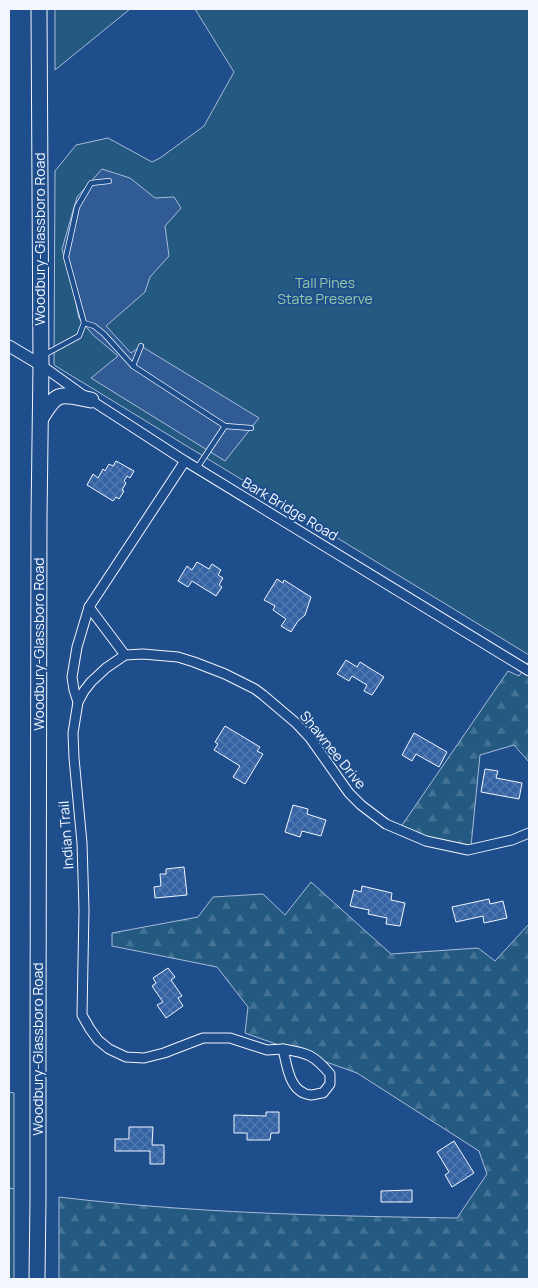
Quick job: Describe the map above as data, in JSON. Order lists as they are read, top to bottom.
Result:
{
  "streets": {
    "main road": ["Woodbury-Glassboro Road"],
    "street": ["Bark Bridge Road", "Shawnee Drive", "Indian Trail"]
  },
  "crossings": [
    ["Woodbury-Glassboro Road", "Bark Bridge Road"],
    ["Bark Bridge Road", "Indian Trail"]
  ],
  "parks": ["Tall Pines State Preserve"]
}
